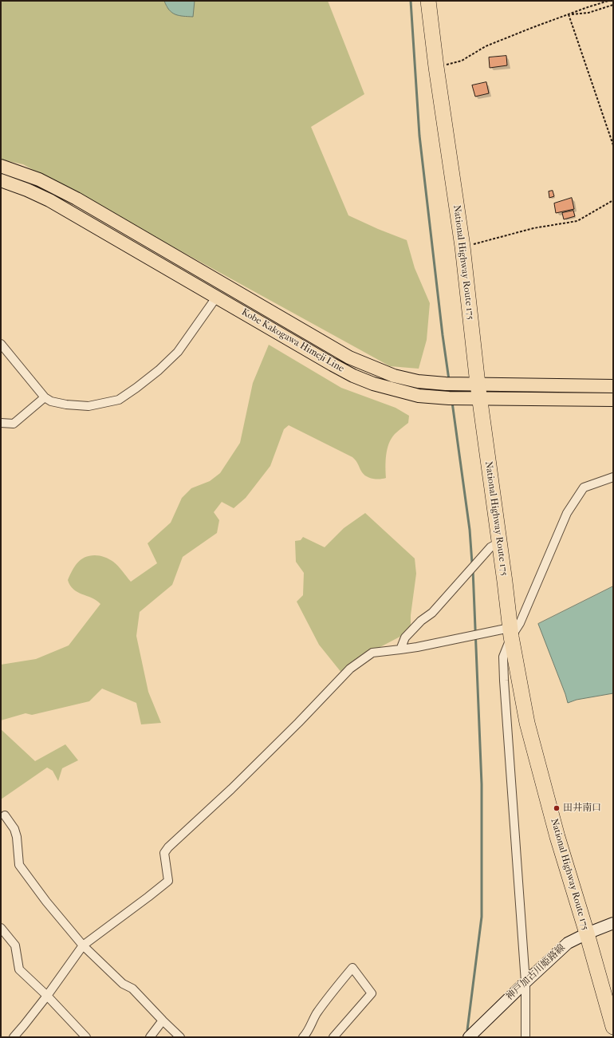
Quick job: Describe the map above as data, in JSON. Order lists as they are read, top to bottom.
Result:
{
  "streets": {
    "highway": ["National Highway Route 175"],
    "main road": ["Kobe Kakogawa Himeji Line"],
    "street": ["神戸加古川姫路線"]
  },
  "crossings": [
    ["National Highway Route 175", "Kobe Kakogawa Himeji Line"],
    ["National Highway Route 175", "神戸加古川姫路線"]
  ],
  "places": ["田井南口"]
}
